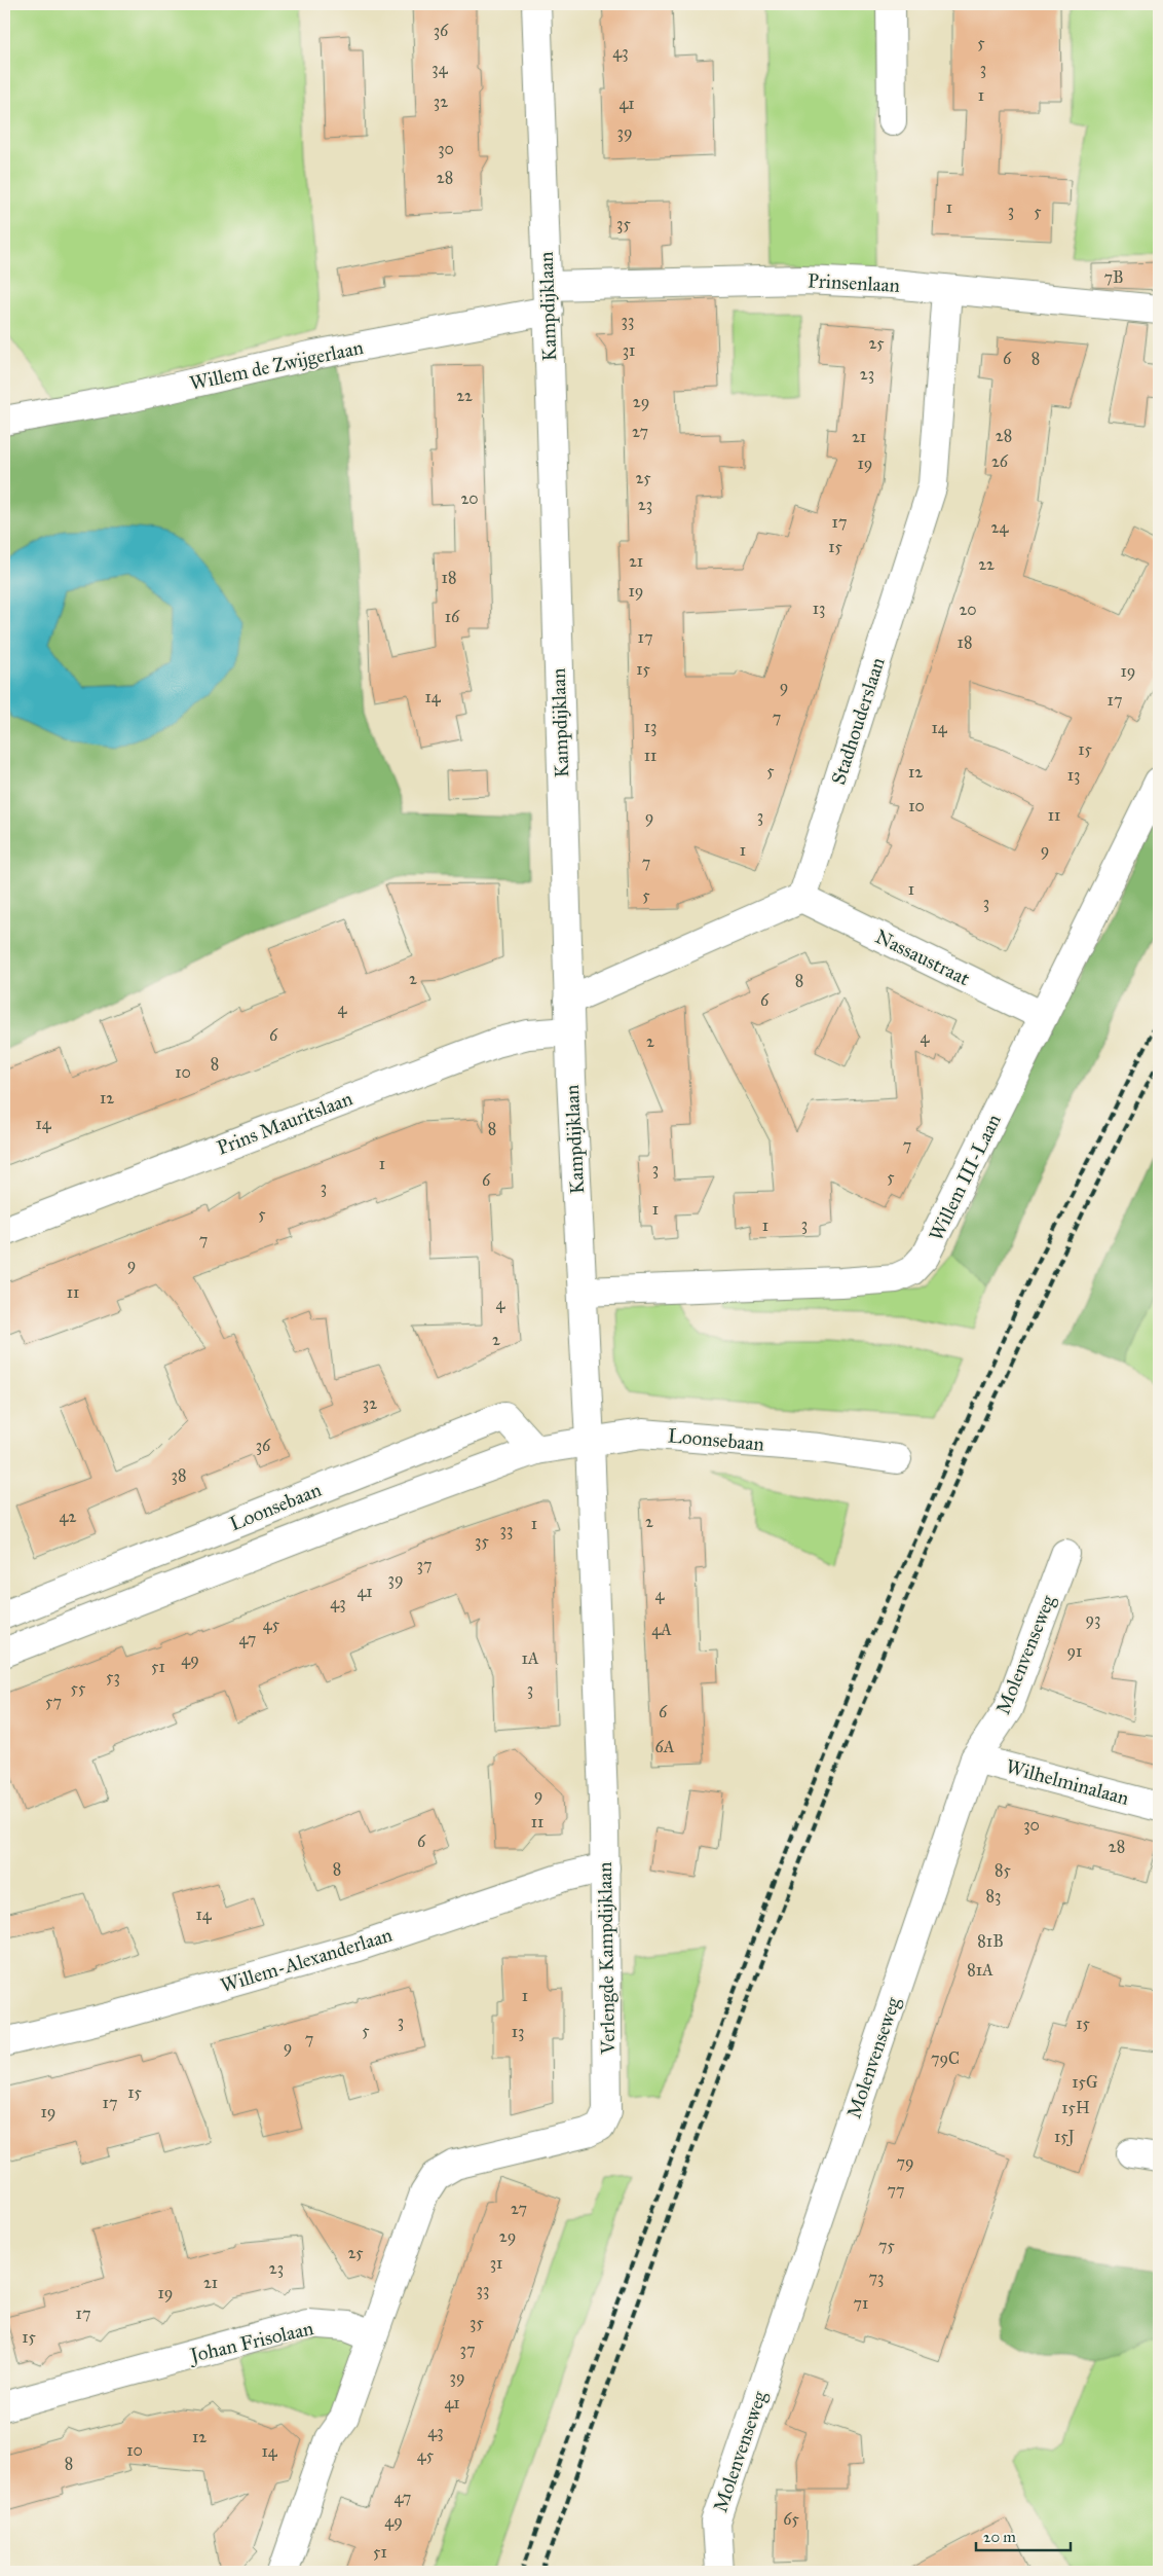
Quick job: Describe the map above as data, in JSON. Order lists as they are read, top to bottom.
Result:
{
  "streets": {
    "street": [
      "Prinsenlaan",
      "Kampdijklaan",
      "Willem de Zwijgerlaan",
      "Stadhouderslaan",
      "Nassaustraat",
      "Prins Mauritslaan",
      "Willem III-Laan",
      "Loonsebaan",
      "Molenvenseweg",
      "Wilhelminalaan",
      "Verlengde Kampdijklaan",
      "Willem-Alexanderlaan",
      "Johan Frisolaan"
    ]
  },
  "crossings": [
    ["Prinsenlaan", "Kampdijklaan"],
    ["Prinsenlaan", "Willem de Zwijgerlaan"],
    ["Prinsenlaan", "Stadhouderslaan"],
    ["Kampdijklaan", "Willem de Zwijgerlaan"],
    ["Kampdijklaan", "Prins Mauritslaan"],
    ["Kampdijklaan", "Willem III-Laan"],
    ["Kampdijklaan", "Loonsebaan"],
    ["Kampdijklaan", "Verlengde Kampdijklaan"],
    ["Stadhouderslaan", "Nassaustraat"],
    ["Nassaustraat", "Willem III-Laan"],
    ["Loonsebaan", "Verlengde Kampdijklaan"],
    ["Molenvenseweg", "Wilhelminalaan"],
    ["Verlengde Kampdijklaan", "Willem-Alexanderlaan"],
    ["Verlengde Kampdijklaan", "Johan Frisolaan"]
  ],
  "house_numbers": [
    "36",
    "5",
    "43",
    "34",
    "3",
    "1",
    "32",
    "41",
    "39",
    "30",
    "28",
    "1",
    "3",
    "5",
    "35",
    "7B",
    "33",
    "25",
    "31",
    "6",
    "8",
    "23",
    "22",
    "29",
    "27",
    "28",
    "21",
    "26",
    "19",
    "25",
    "20",
    "23",
    "17",
    "24",
    "15",
    "21",
    "22",
    "18",
    "19",
    "13",
    "20",
    "16",
    "17",
    "18",
    "15",
    "19",
    "9",
    "14",
    "17",
    "7",
    "13",
    "14",
    "15",
    "11",
    "5",
    "12",
    "13",
    "10",
    "11",
    "3",
    "9",
    "1",
    "9",
    "7",
    "1",
    "5",
    "3",
    "2",
    "8",
    "6",
    "4",
    "6",
    "4",
    "2",
    "8",
    "10",
    "12",
    "14",
    "8",
    "7",
    "1",
    "3",
    "5",
    "6",
    "3",
    "1",
    "5",
    "3",
    "1",
    "7",
    "9",
    "11",
    "4",
    "2",
    "32",
    "36",
    "38",
    "42",
    "2",
    "1",
    "33",
    "35",
    "37",
    "39",
    "41",
    "4",
    "43",
    "93",
    "45",
    "4A",
    "47",
    "91",
    "1A",
    "49",
    "51",
    "53",
    "55",
    "3",
    "57",
    "6",
    "6A",
    "9",
    "11",
    "30",
    "6",
    "28",
    "8",
    "85",
    "83",
    "14",
    "81B",
    "81A",
    "1",
    "3",
    "15",
    "5",
    "13",
    "7",
    "9",
    "79C",
    "15G",
    "15",
    "17",
    "15H",
    "19",
    "15J",
    "79",
    "77",
    "27",
    "29",
    "75",
    "25",
    "31",
    "23",
    "73",
    "21",
    "33",
    "19",
    "71",
    "17",
    "35",
    "15",
    "37",
    "39",
    "41",
    "43",
    "12",
    "10",
    "14",
    "45",
    "8",
    "47",
    "65",
    "49",
    "51"
  ],
  "scale_bar": "20 m"
}
